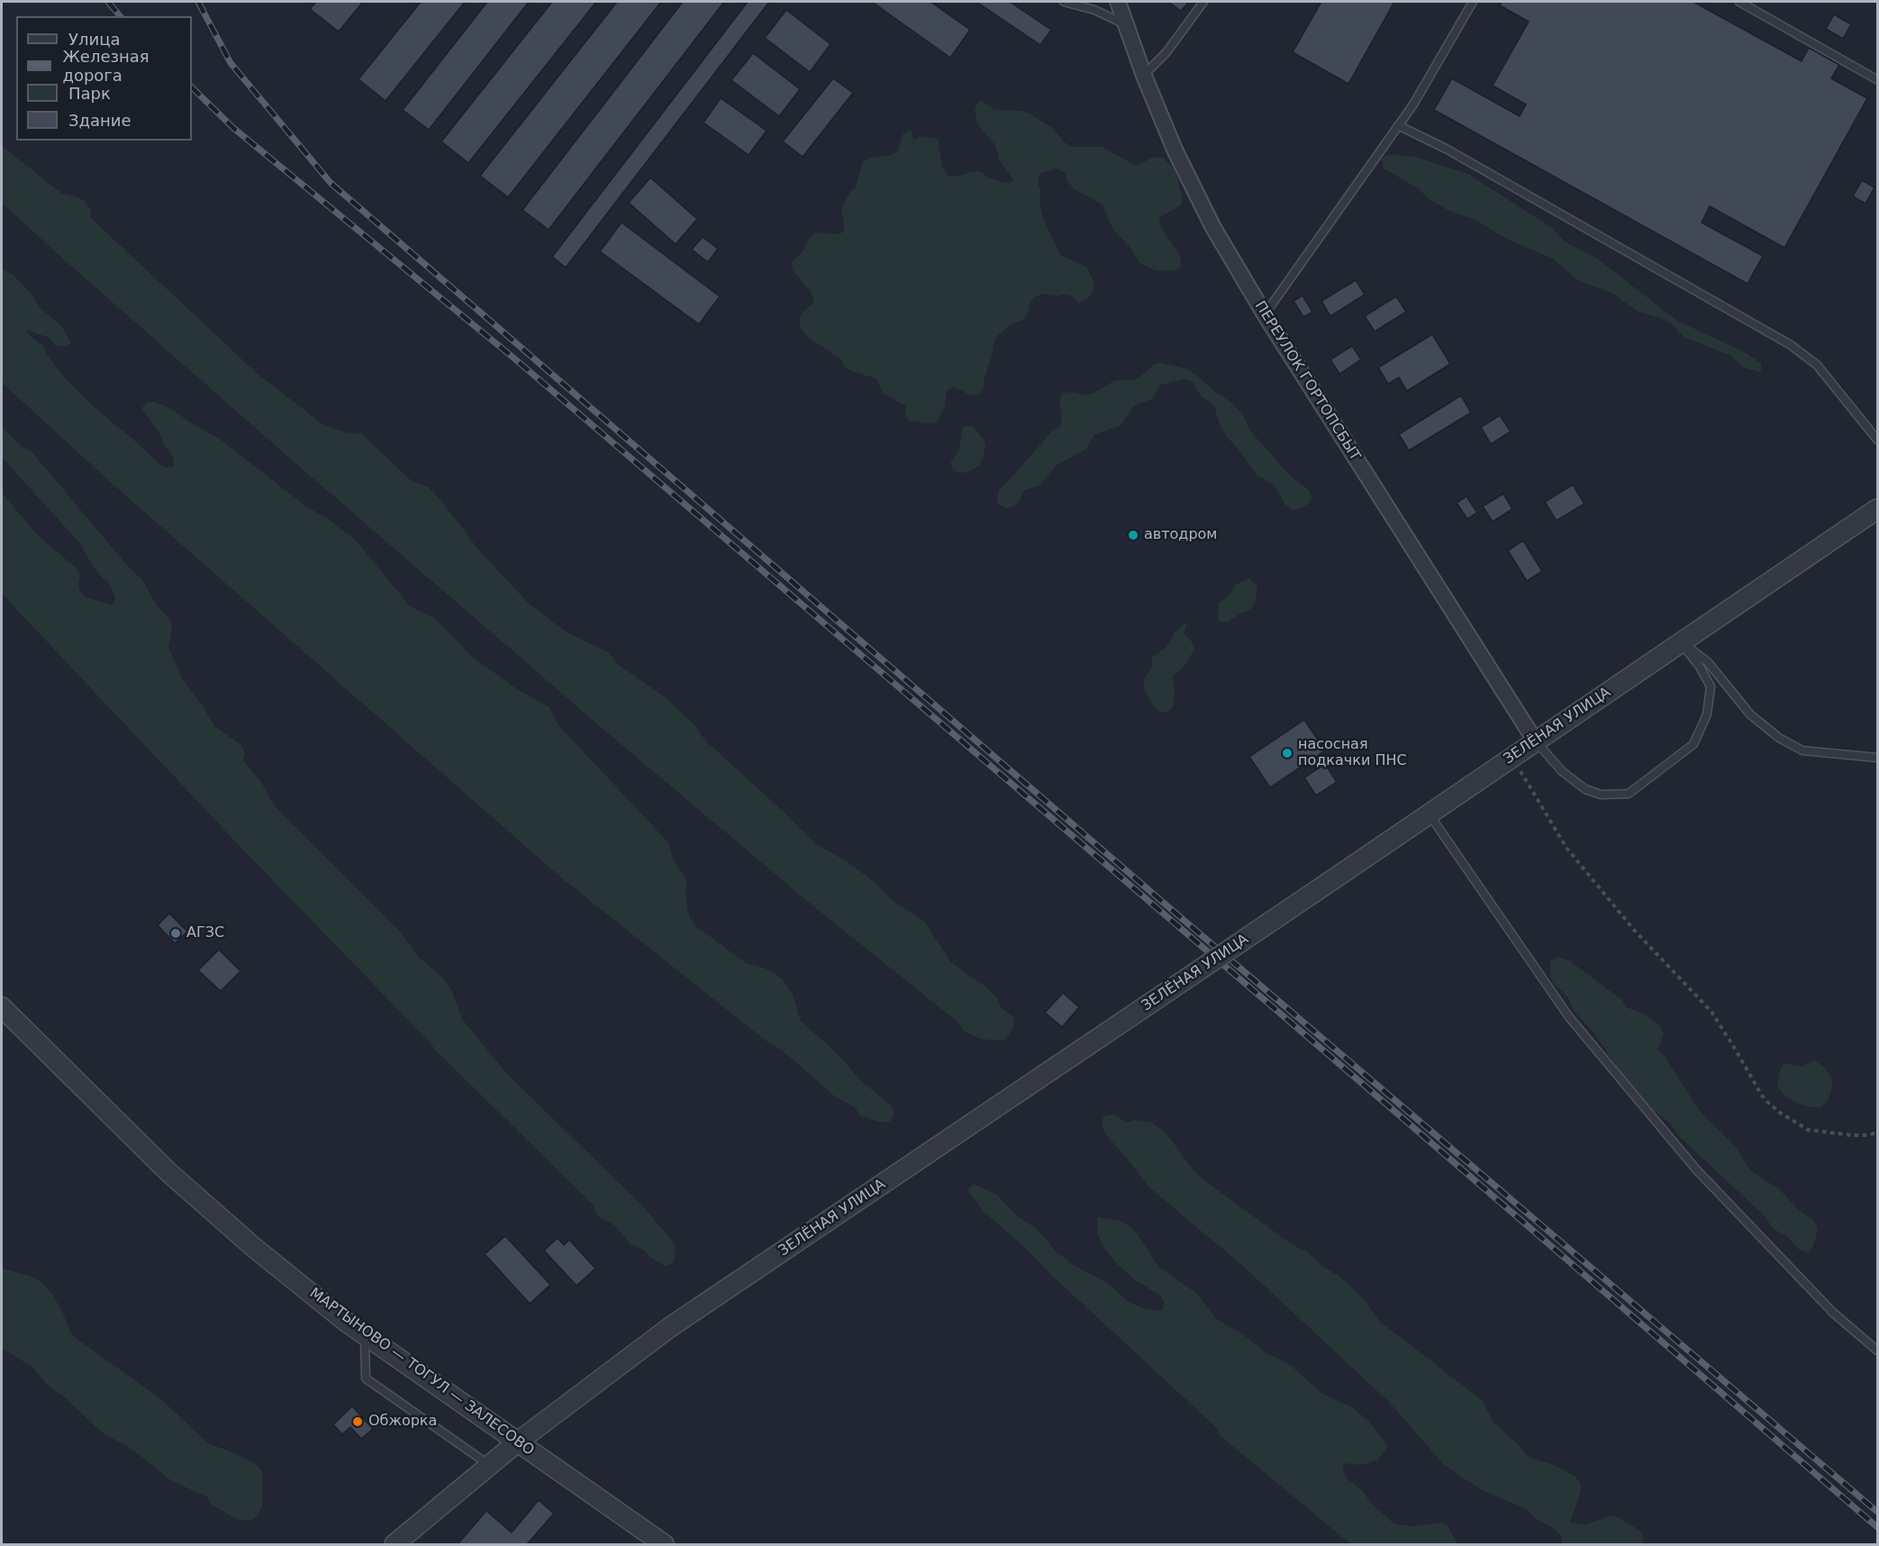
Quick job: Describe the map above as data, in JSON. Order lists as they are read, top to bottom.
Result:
{
  "streets": {
    "street": ["ПЕРЕУЛОК ГОРТОПСБЫТ", "ЗЕЛЁНАЯ УЛИЦА", "МАРТЫНОВО — ТОГУЛ — ЗАЛЕСОВО"]
  },
  "crossings": [
    ["ПЕРЕУЛОК ГОРТОПСБЫТ", "ЗЕЛЁНАЯ УЛИЦА"],
    ["ЗЕЛЁНАЯ УЛИЦА", "МАРТЫНОВО — ТОГУЛ — ЗАЛЕСОВО"]
  ],
  "places": [
    "автодром",
    "насосная подкачки ПНС",
    "АГЗС",
    "Обжорка"
  ],
  "legend": [
    "Улица",
    "Железная дорога",
    "Парк",
    "Здание"
  ]
}
